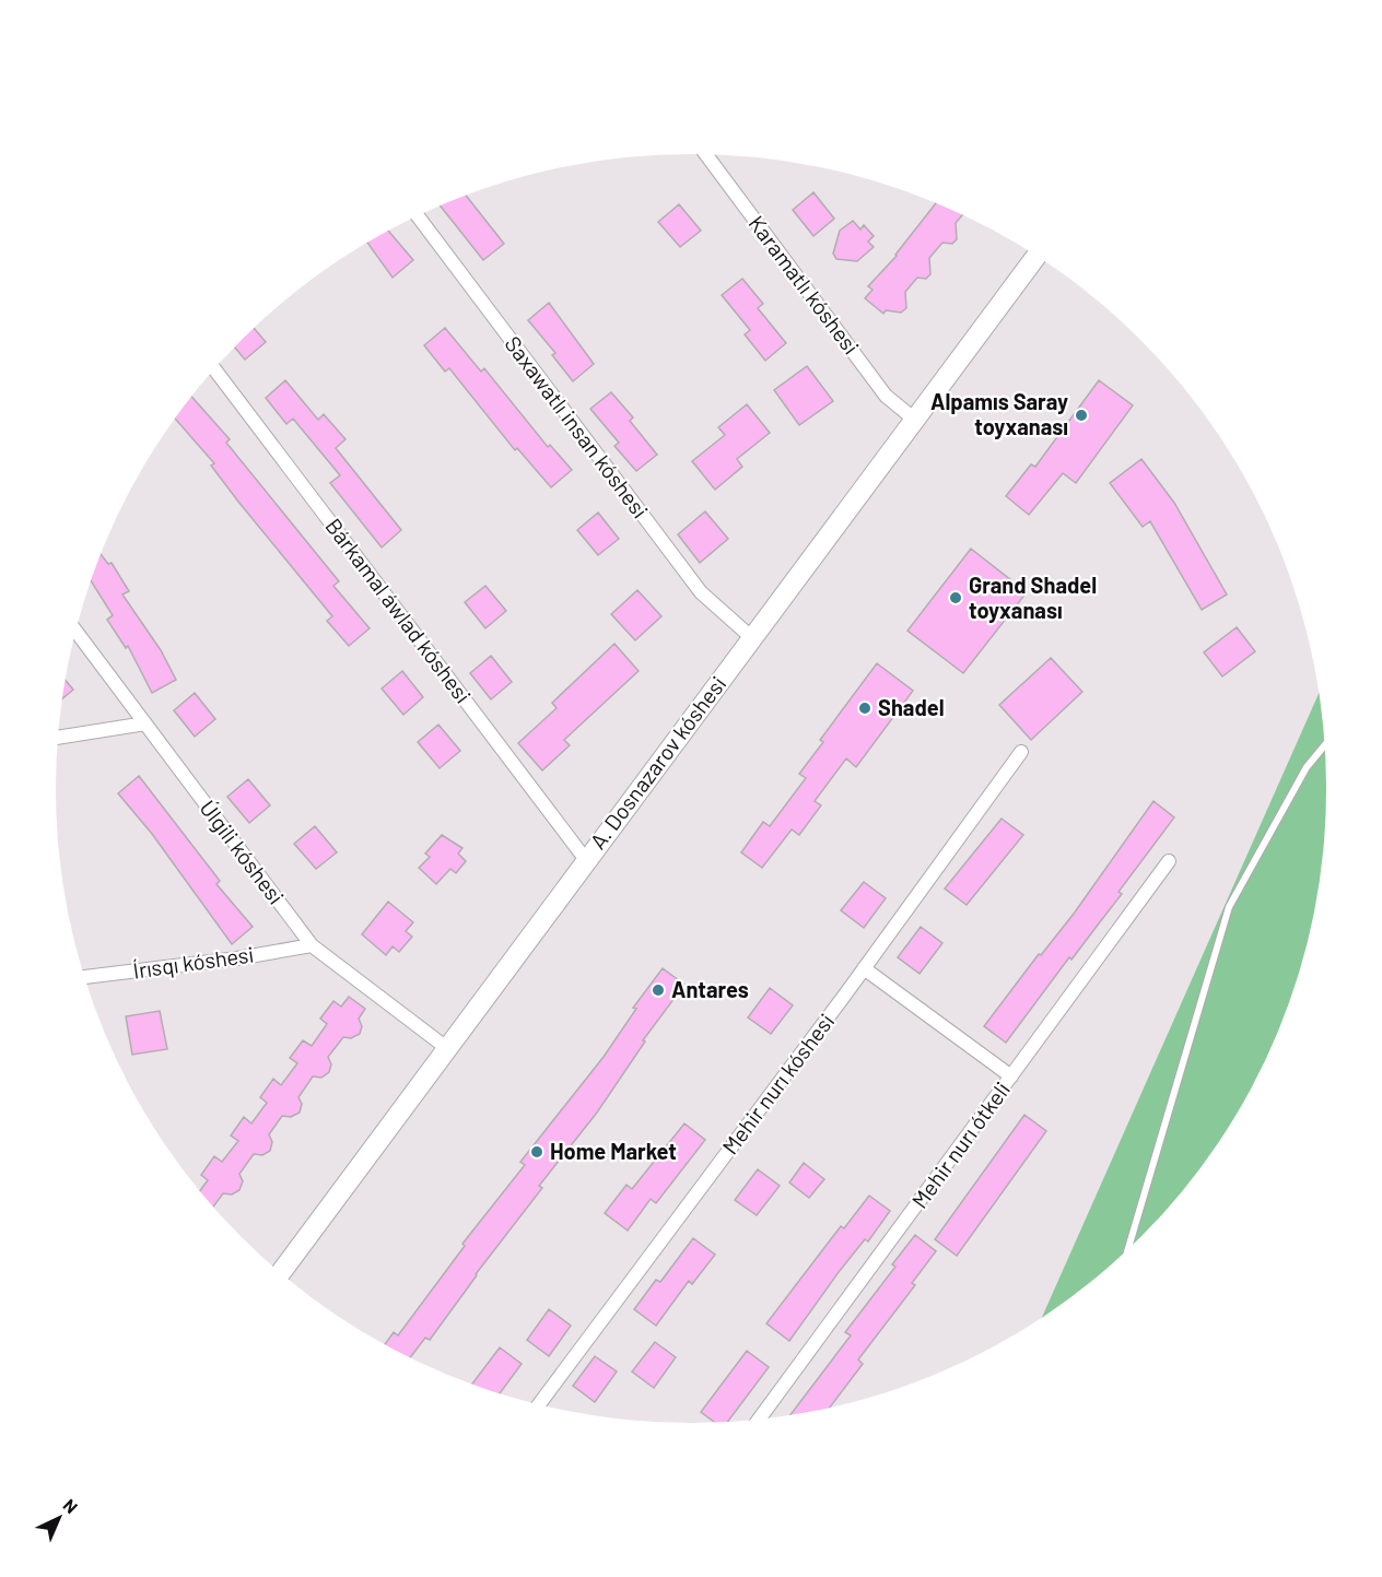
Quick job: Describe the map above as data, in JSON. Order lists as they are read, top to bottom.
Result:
{
  "streets": {
    "main road": ["A. Dosnazarov kóshesi"],
    "street": [
      "Karamatlı kóshesi",
      "Saxawatlı insan kóshesi",
      "Bárkamal áwlad kóshesi",
      "Úlgili kóshesi",
      "Írısqı kóshesi",
      "Mehir nurı kóshesi",
      "Mehir nurı ótkeli"
    ]
  },
  "crossings": [
    ["Karamatlı kóshesi", "A. Dosnazarov kóshesi"],
    ["Saxawatlı insan kóshesi", "A. Dosnazarov kóshesi"],
    ["Bárkamal áwlad kóshesi", "A. Dosnazarov kóshesi"],
    ["A. Dosnazarov kóshesi", "Úlgili kóshesi"],
    ["Úlgili kóshesi", "Írısqı kóshesi"]
  ],
  "places": [
    "Alpamıs Saray toyxanası",
    "Grand Shadel toyxanası",
    "Shadel",
    "Antares",
    "Home Market"
  ],
  "north": "top right"
}
